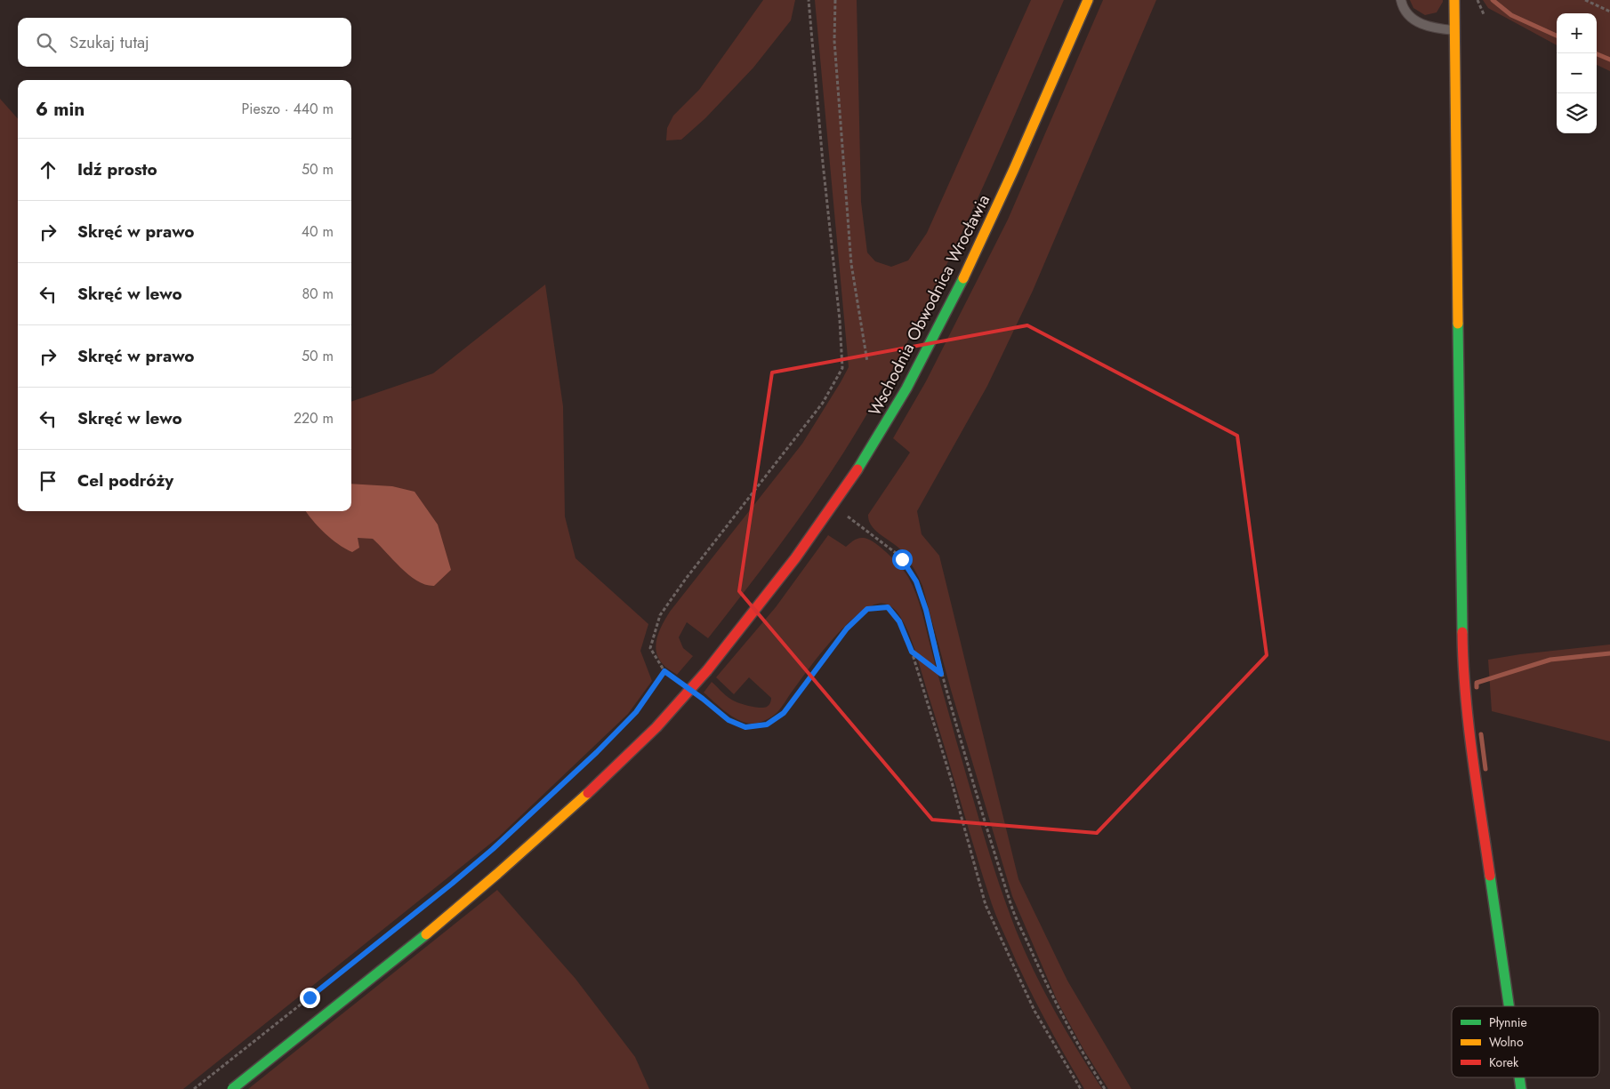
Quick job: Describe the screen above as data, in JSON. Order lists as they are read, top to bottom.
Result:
{
  "streets": {
    "main road": ["Wschodnia Obwodnica Wrocławia"]
  },
  "legend": ["Płynnie", "Wolno", "Korek"],
  "page": {
    "map_buttons": ["+", "−"],
    "search": "Szukaj tutaj",
    "heading": ["6 min", "Pieszo · 440 m"],
    "list": [
      ["Idź prosto", "50 m"],
      ["Skręć w prawo", "40 m"],
      ["Skręć w lewo", "80 m"],
      ["Skręć w prawo", "50 m"],
      ["Skręć w lewo", "220 m"],
      "Cel podróży"
    ]
  }
}
